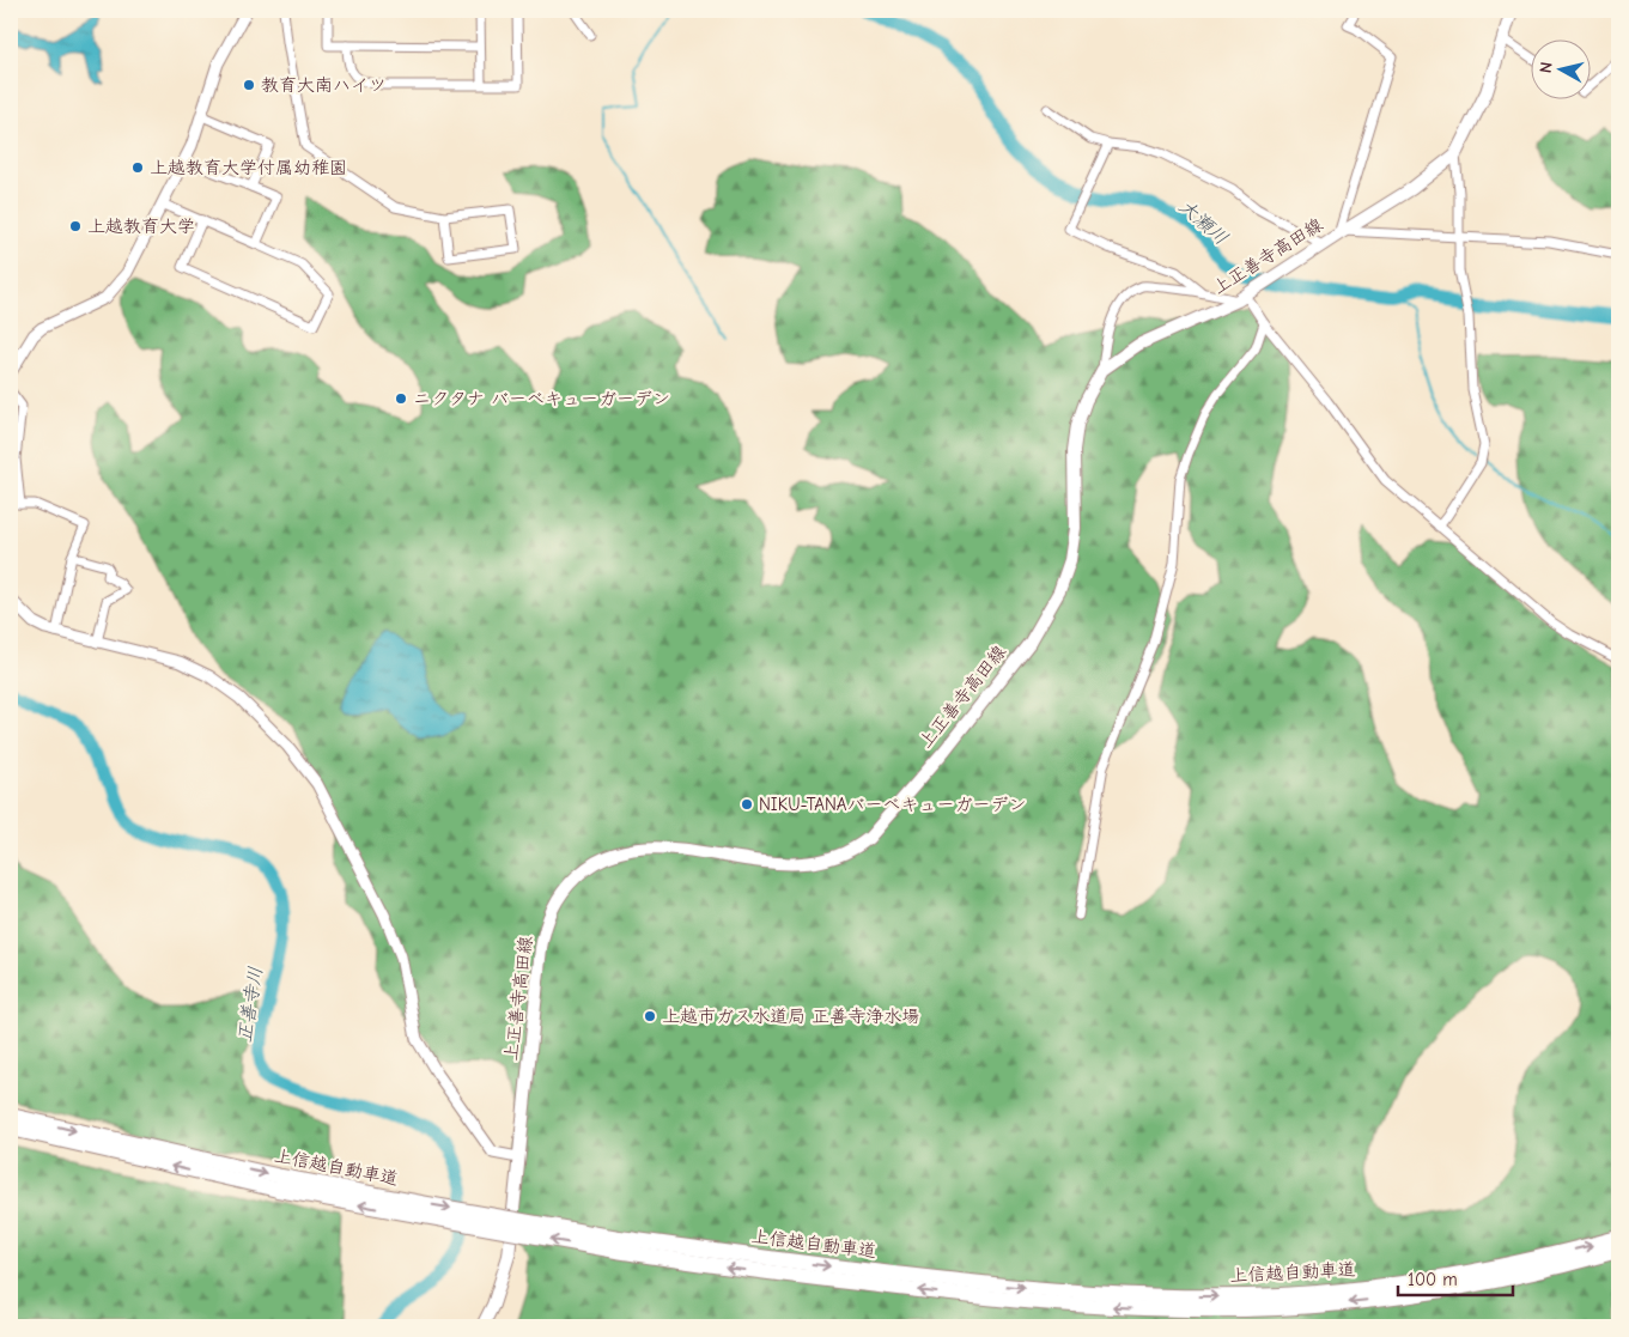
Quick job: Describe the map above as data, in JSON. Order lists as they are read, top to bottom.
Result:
{
  "streets": {
    "highway": ["上信越自動車道"],
    "main road": ["上正善寺高田線"]
  },
  "water": ["大瀬川", "正善寺川"],
  "places": [
    "教育大南ハイツ",
    "上越教育大学付属幼稚園",
    "上越教育大学",
    "ニクタナ バーベキューガーデン",
    "NIKU-TANAバーベキューガーデン",
    "上越市ガス水道局 正善寺浄水場"
  ],
  "scale_bar": "100 m",
  "north": "left"
}
